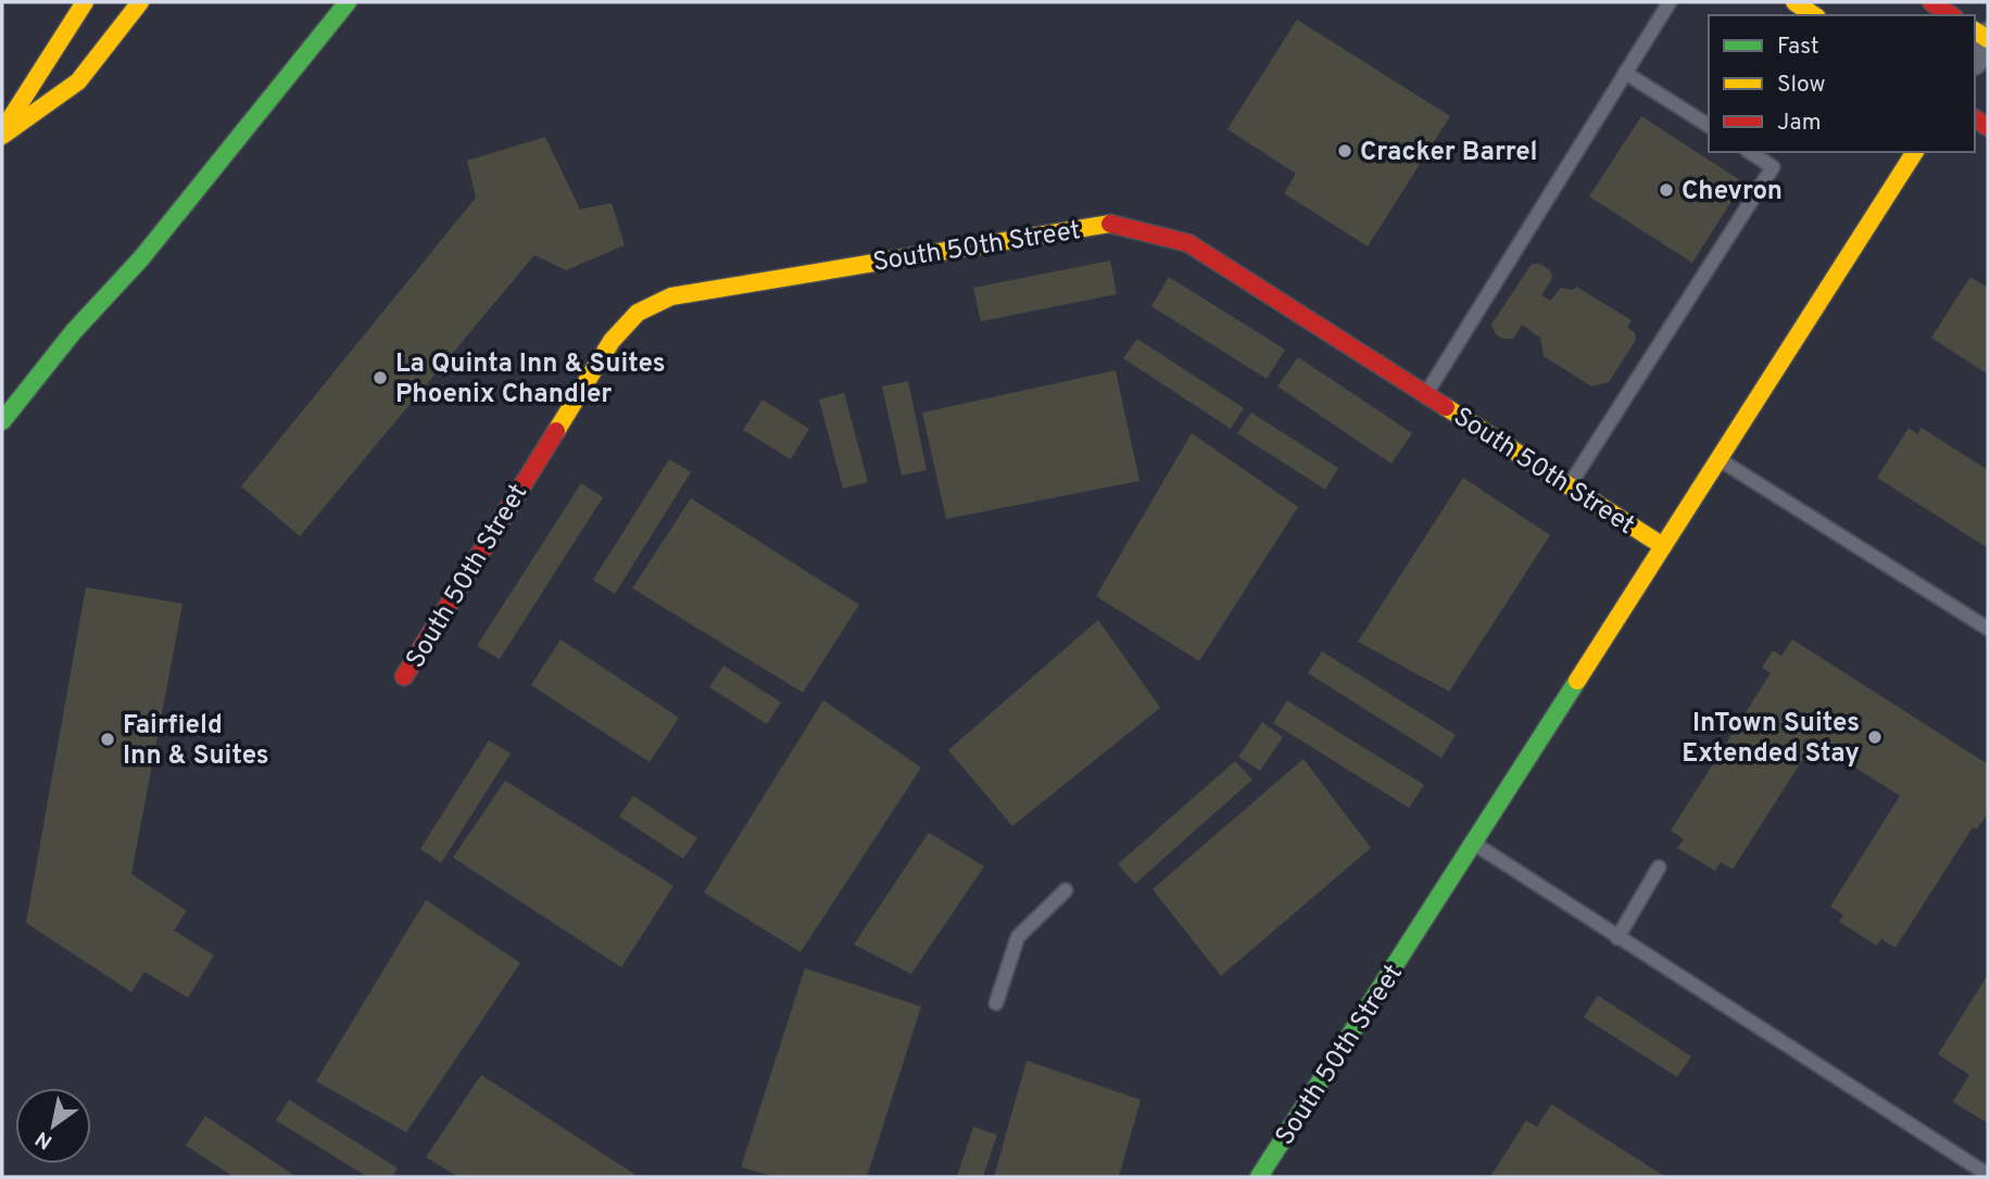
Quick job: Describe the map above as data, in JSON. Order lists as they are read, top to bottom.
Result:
{
  "streets": {
    "main road": ["South 50th Street"]
  },
  "places": [
    "Cracker Barrel",
    "Chevron",
    "La Quinta Inn & Suites Phoenix Chandler",
    "InTown Suites Extended Stay",
    "Fairfield Inn & Suites"
  ],
  "legend": ["Fast", "Slow", "Jam"],
  "north": "bottom left"
}
